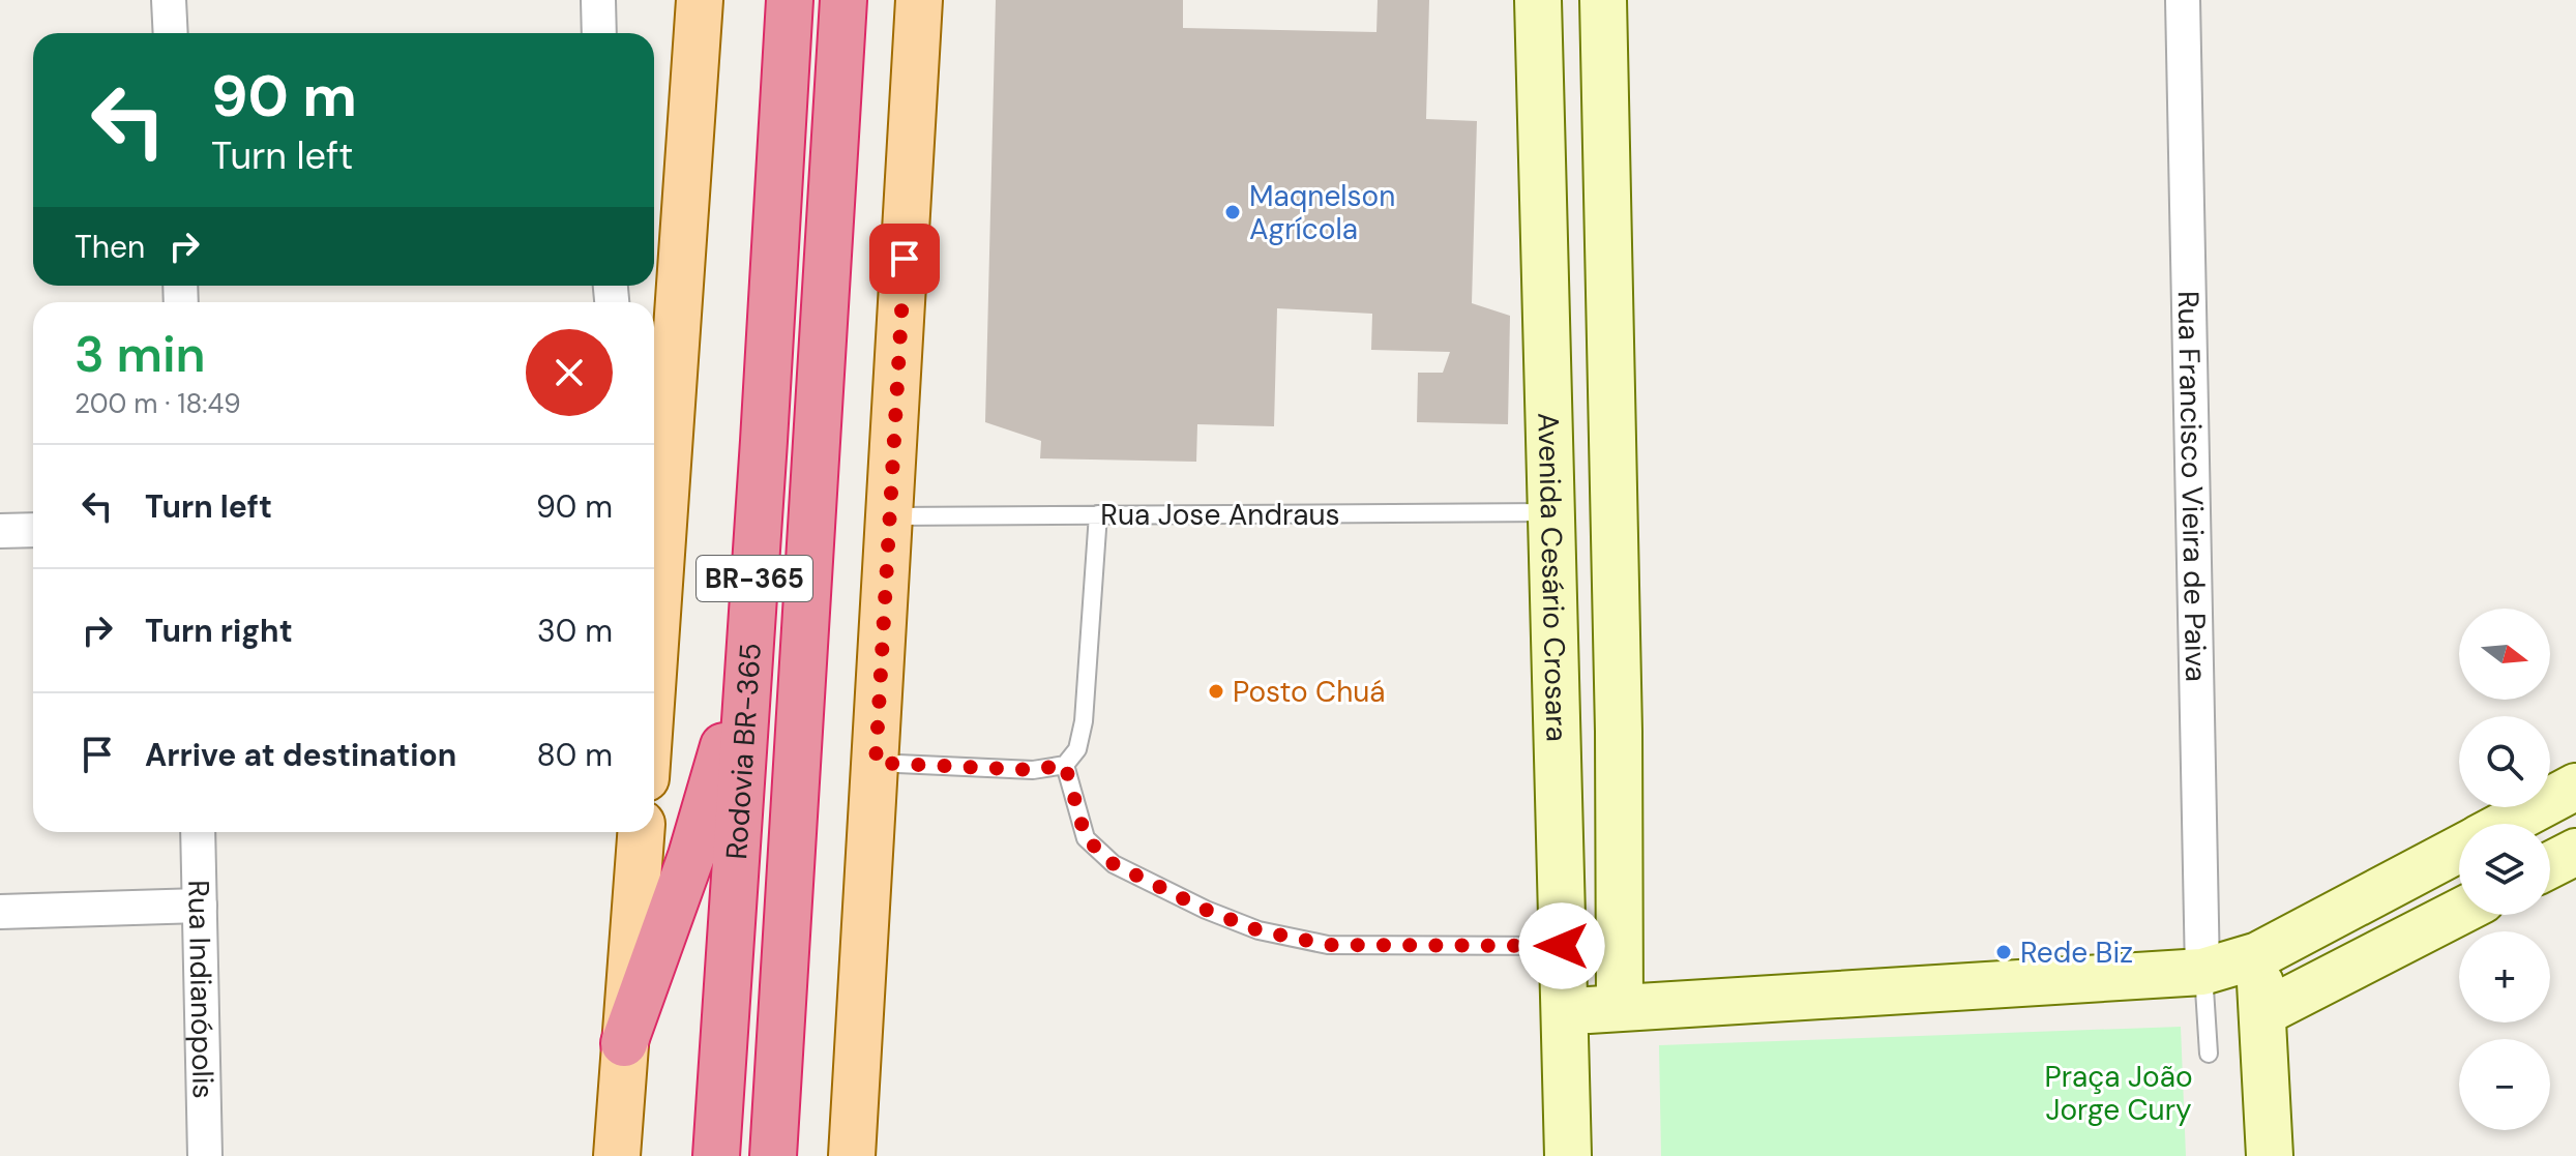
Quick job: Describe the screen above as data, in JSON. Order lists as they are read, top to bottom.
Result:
{
  "streets": {
    "highway": ["BR-365", "Rodovia BR-365"],
    "main road": ["Avenida Cesário Crosara"],
    "street": ["Rua Francisco Vieira de Paiva", "Rua Indianópolis"],
    "lane": ["Rua Jose Andraus"]
  },
  "crossings": [
    ["Rua Jose Andraus", "Avenida Cesário Crosara"]
  ],
  "parks": ["Praça João Jorge Cury"],
  "places": ["Maqnelson Agrícola", "Posto Chuá", "Rede Biz"],
  "north": "right",
  "page": {
    "turn": ["90 m", "Turn left"],
    "then": "Then",
    "heading": ["3 min", "200 m · 18:49"],
    "list": [
      {
        "name": "Turn left",
        "value": "90 m"
      },
      {
        "name": "Turn right",
        "value": "30 m"
      },
      {
        "name": "Arrive at destination",
        "value": "80 m"
      }
    ],
    "map_buttons": ["+", "−"]
  }
}
